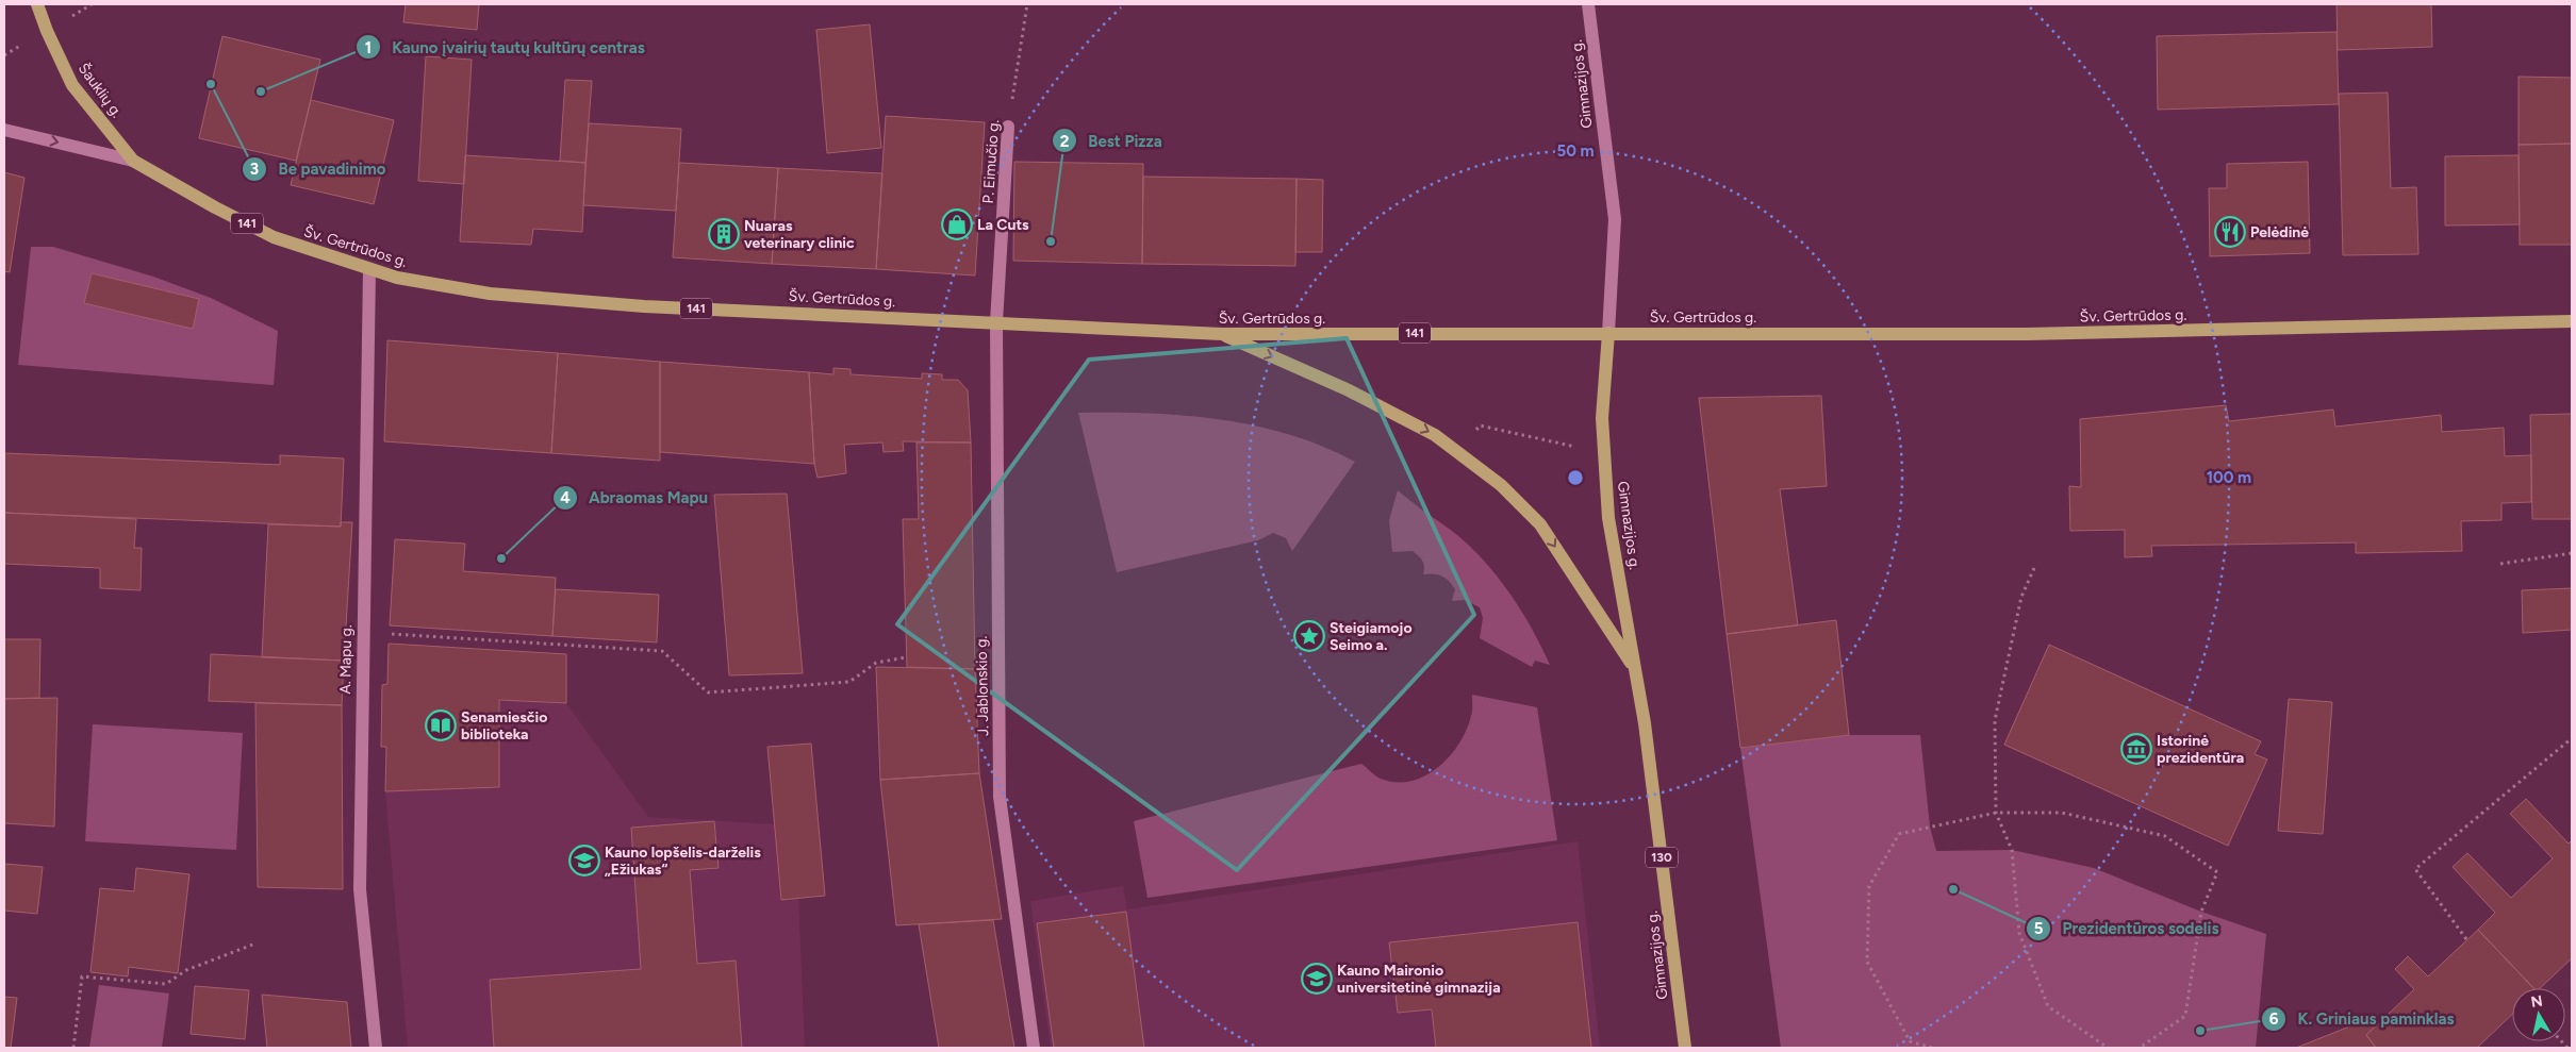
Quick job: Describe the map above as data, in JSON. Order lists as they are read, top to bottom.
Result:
{
  "streets": {
    "main road": [
      "Gimnazijos g.",
      "Šauklių g.",
      "141",
      "Šv. Gertrūdos g.",
      "130"
    ],
    "street": ["P. Eimučio g.", "A. Mapu g.", "J. Jablonskio g."]
  },
  "crossings": [
    ["Gimnazijos g.", "Šv. Gertrūdos g."],
    ["Šauklių g.", "Šv. Gertrūdos g."],
    ["P. Eimučio g.", "Šv. Gertrūdos g."],
    ["P. Eimučio g.", "J. Jablonskio g."],
    ["Šv. Gertrūdos g.", "A. Mapu g."],
    ["Šv. Gertrūdos g.", "J. Jablonskio g."]
  ],
  "places": {
    "other": [
      "Be pavadinimo",
      "Kauno įvairių tautų kultūrų centras",
      "Best Pizza",
      "Abraomas Mapu",
      "Prezidentūros sodelis",
      "K. Griniaus paminklas"
    ],
    "shop": ["La Cuts"],
    "restaurant": ["Pelėdinė"],
    "building": ["Nuaras veterinary clinic"],
    "place": ["Steigiamojo Seimo a."],
    "library": ["Senamiesčio biblioteka"],
    "museum": ["Istorinė prezidentūra"],
    "school or university": ["Kauno lopšelis-darželis „Ežiukas“", "Kauno Maironio universitetinė gimnazija"]
  },
  "north": "top",
  "rings": ["50 m", "100 m"]
}
